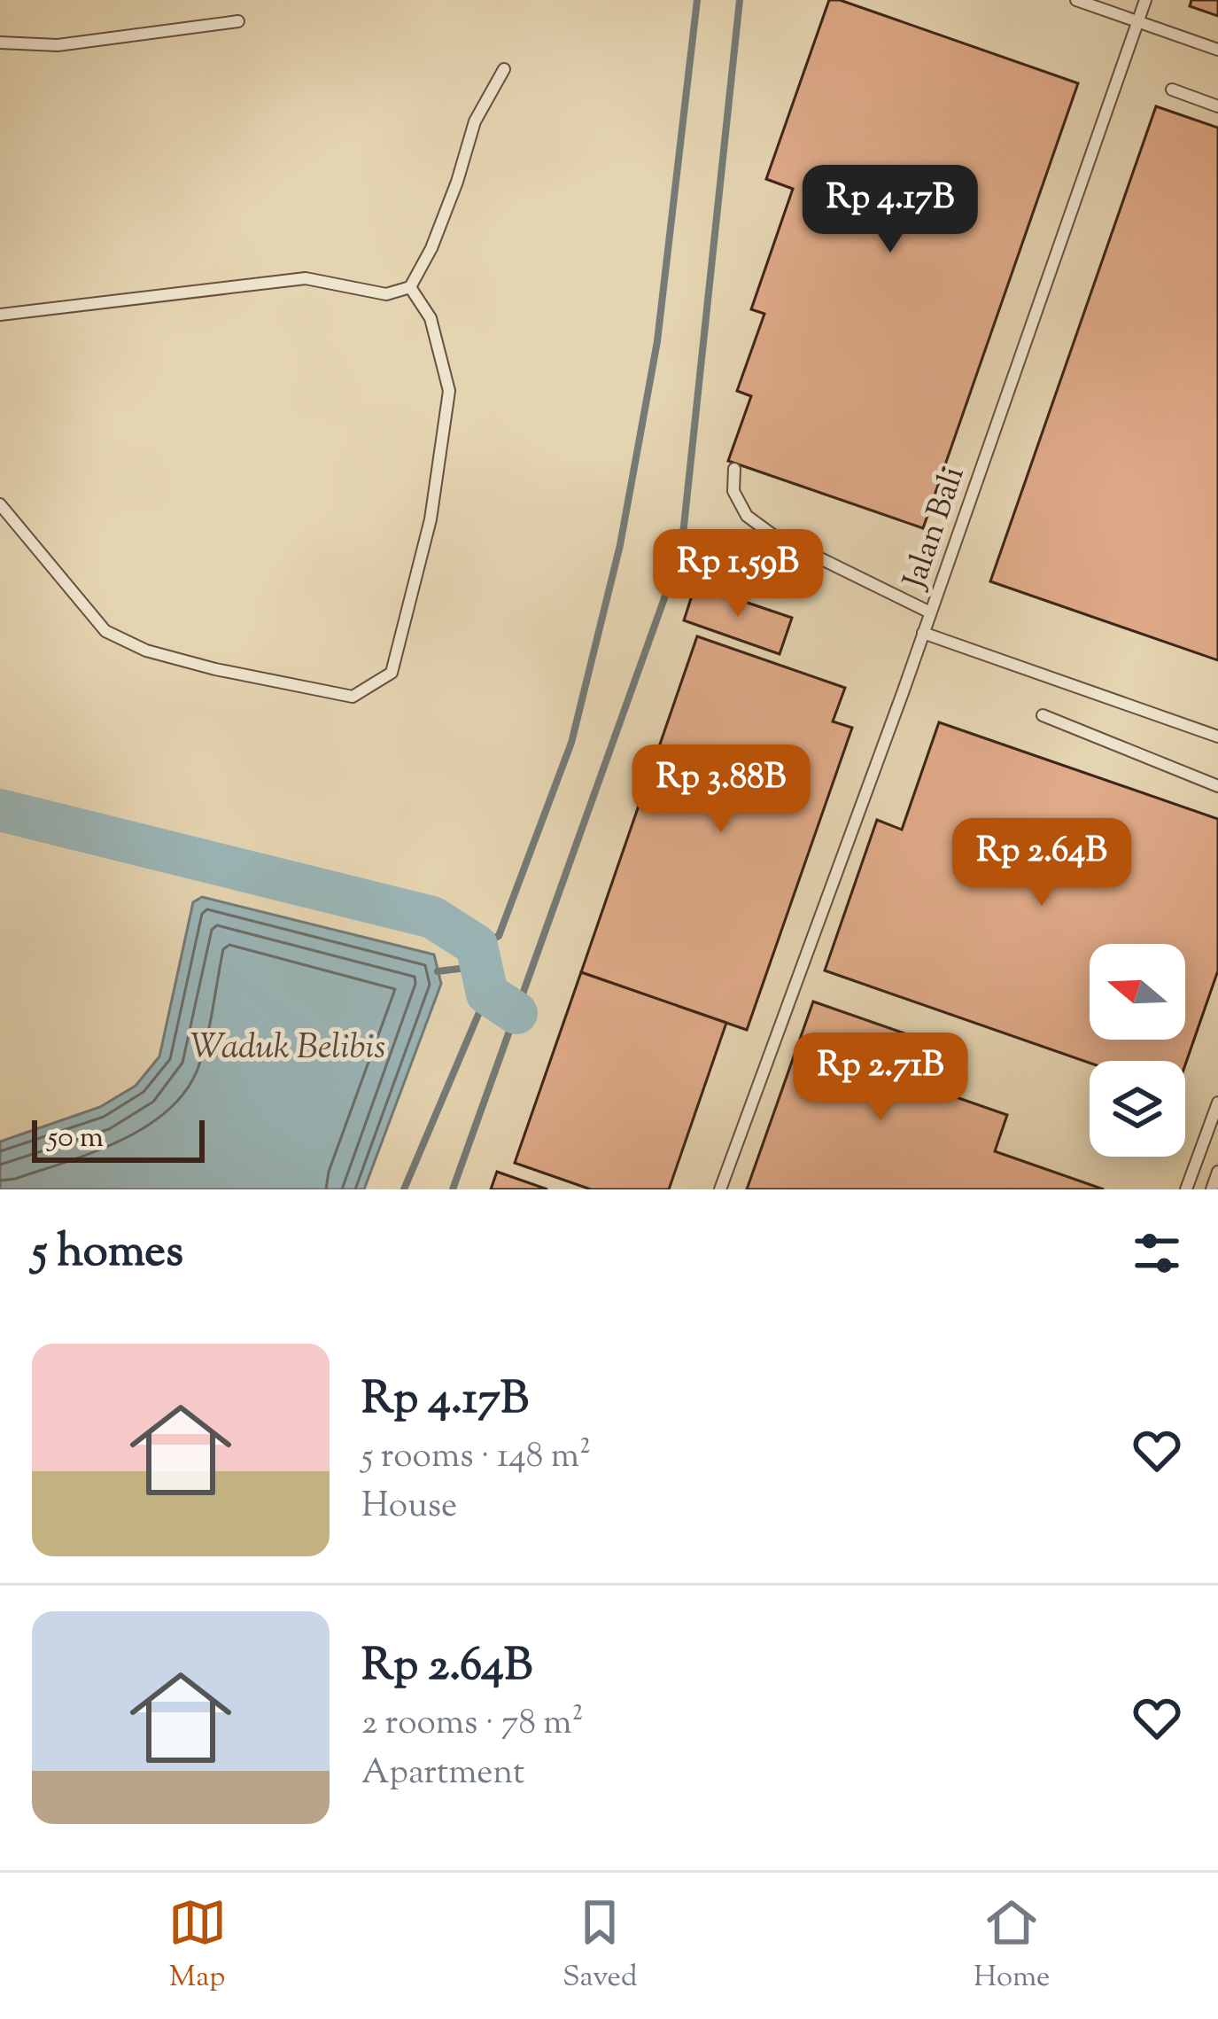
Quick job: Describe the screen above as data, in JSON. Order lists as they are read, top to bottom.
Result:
{
  "streets": {
    "lane": ["Jalan Bali"]
  },
  "water": ["Waduk Belibis"],
  "scale_bar": "50 m",
  "north": "left",
  "page": {
    "price": [
      "Rp 4.17B",
      "Rp 1.59B",
      "Rp 3.88B",
      "Rp 2.64B",
      "Rp 2.71B"
    ],
    "scale": "50 m",
    "heading": "5 homes",
    "list": [
      {
        "name": "Rp 4.17B",
        "note": "5 rooms · 148 m² · House"
      },
      {
        "name": "Rp 2.64B",
        "note": "2 rooms · 78 m² · Apartment"
      }
    ],
    "tabs": ["Map", "Saved", "Home"]
  }
}
